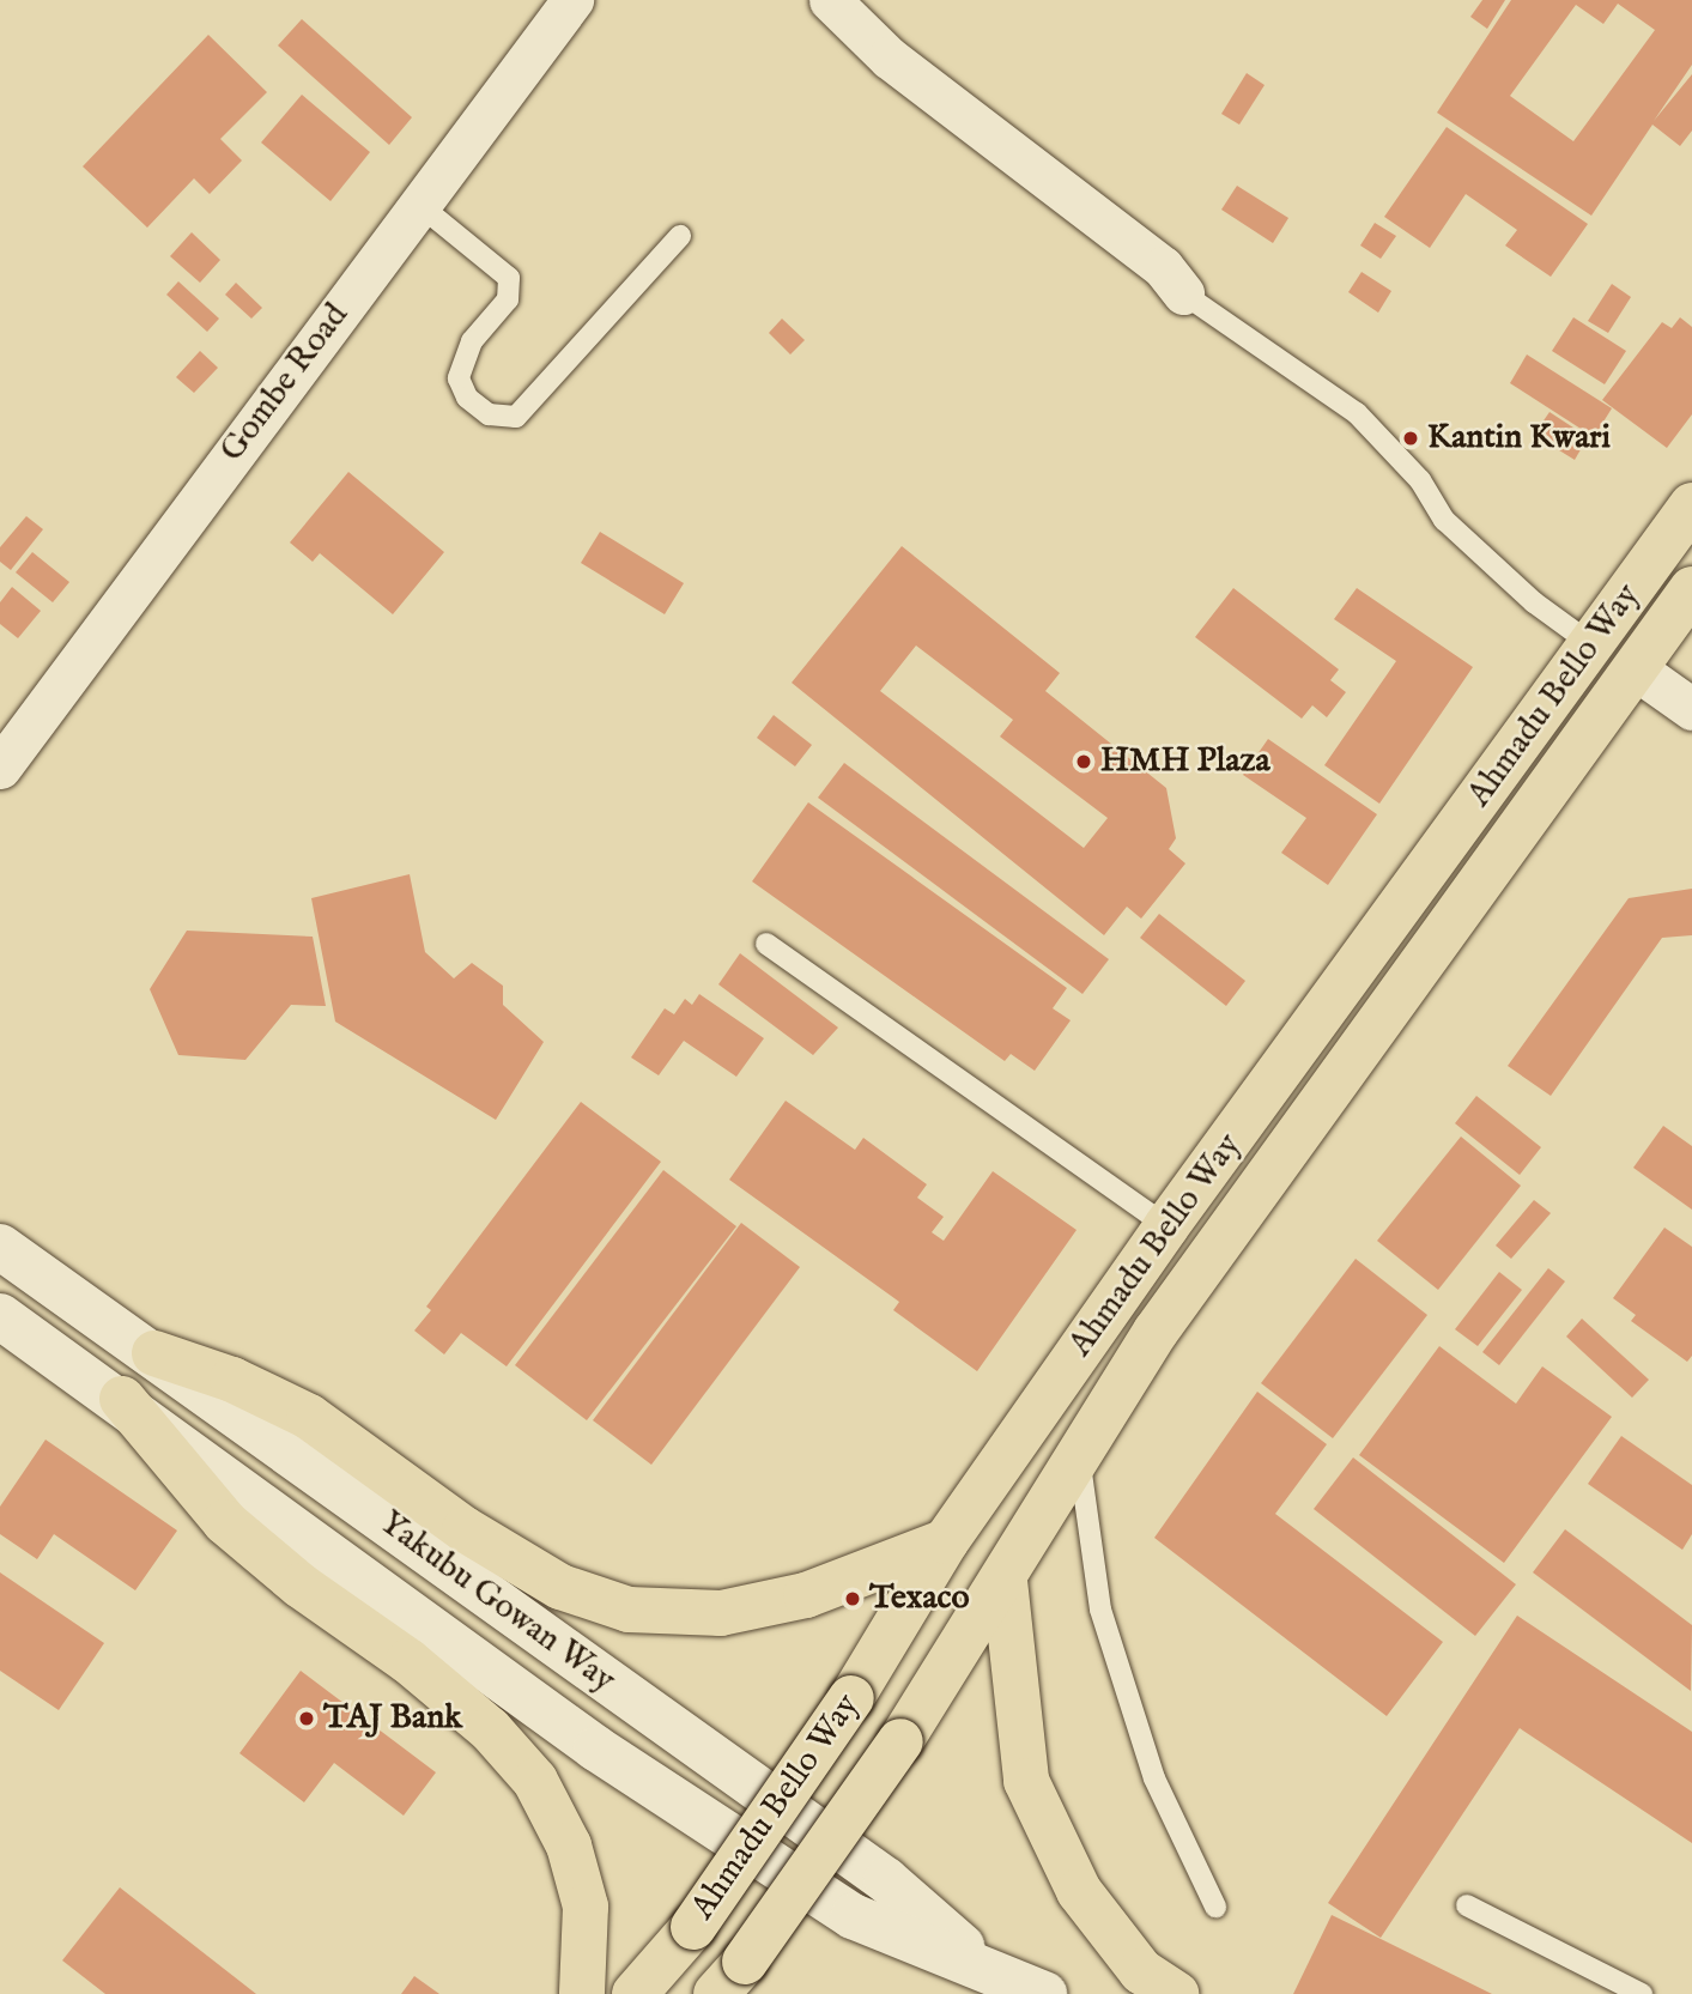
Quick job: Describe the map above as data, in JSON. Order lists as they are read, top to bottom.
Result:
{
  "streets": {
    "main road": ["Ahmadu Bello Way"],
    "street": ["Gombe Road", "Yakubu Gowan Way"]
  },
  "places": [
    "Kantin Kwari",
    "HMH Plaza",
    "Texaco",
    "TAJ Bank"
  ]
}
